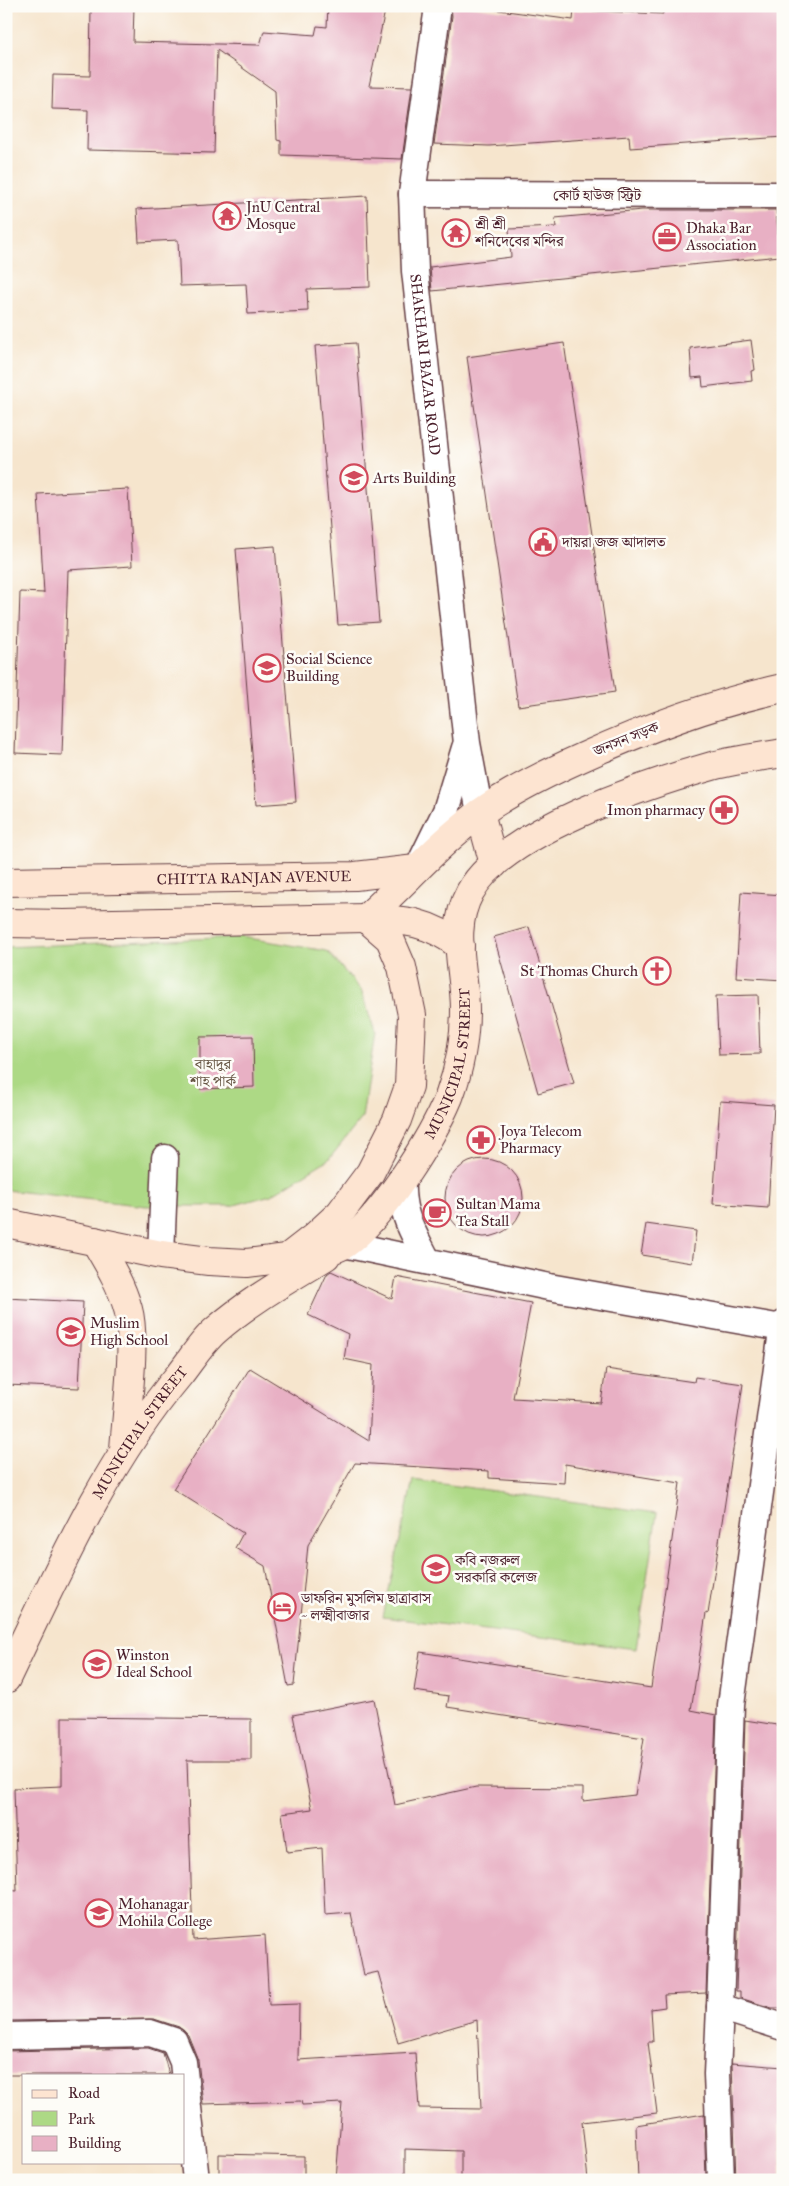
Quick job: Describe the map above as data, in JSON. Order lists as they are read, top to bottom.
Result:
{
  "streets": {
    "main road": ["জনসন সড়ক", "CHITTA RANJAN AVENUE", "MUNICIPAL STREET"],
    "street": ["কোর্ট হাউজ স্ট্রিট", "SHAKHARI BAZAR ROAD"]
  },
  "crossings": [
    ["কোর্ট হাউজ স্ট্রিট", "SHAKHARI BAZAR ROAD"],
    ["SHAKHARI BAZAR ROAD", "জনসন সড়ক"]
  ],
  "parks": ["বাহাদুর শাহ পার্ক"],
  "places": {
    "temple": ["JnU Central Mosque", "শ্রী শ্রী শনিদেবের মন্দির"],
    "office": ["Dhaka Bar Association"],
    "school or university": [
      "Arts Building",
      "Social Science Building",
      "Muslim High School",
      "কবি নজরুল সরকারি কলেজ",
      "Winston Ideal School",
      "Mohanagar Mohila College"
    ],
    "public building": ["দায়রা জজ আদালত"],
    "pharmacy": ["Imon pharmacy", "Joya Telecom Pharmacy"],
    "church": ["St Thomas Church"],
    "cafe": ["Sultan Mama Tea Stall"],
    "hotel": ["ডাফরিন মুসলিম ছাত্রাবাস ~ লক্ষ্মীবাজার"]
  },
  "legend": ["Road", "Park", "Building"]
}
